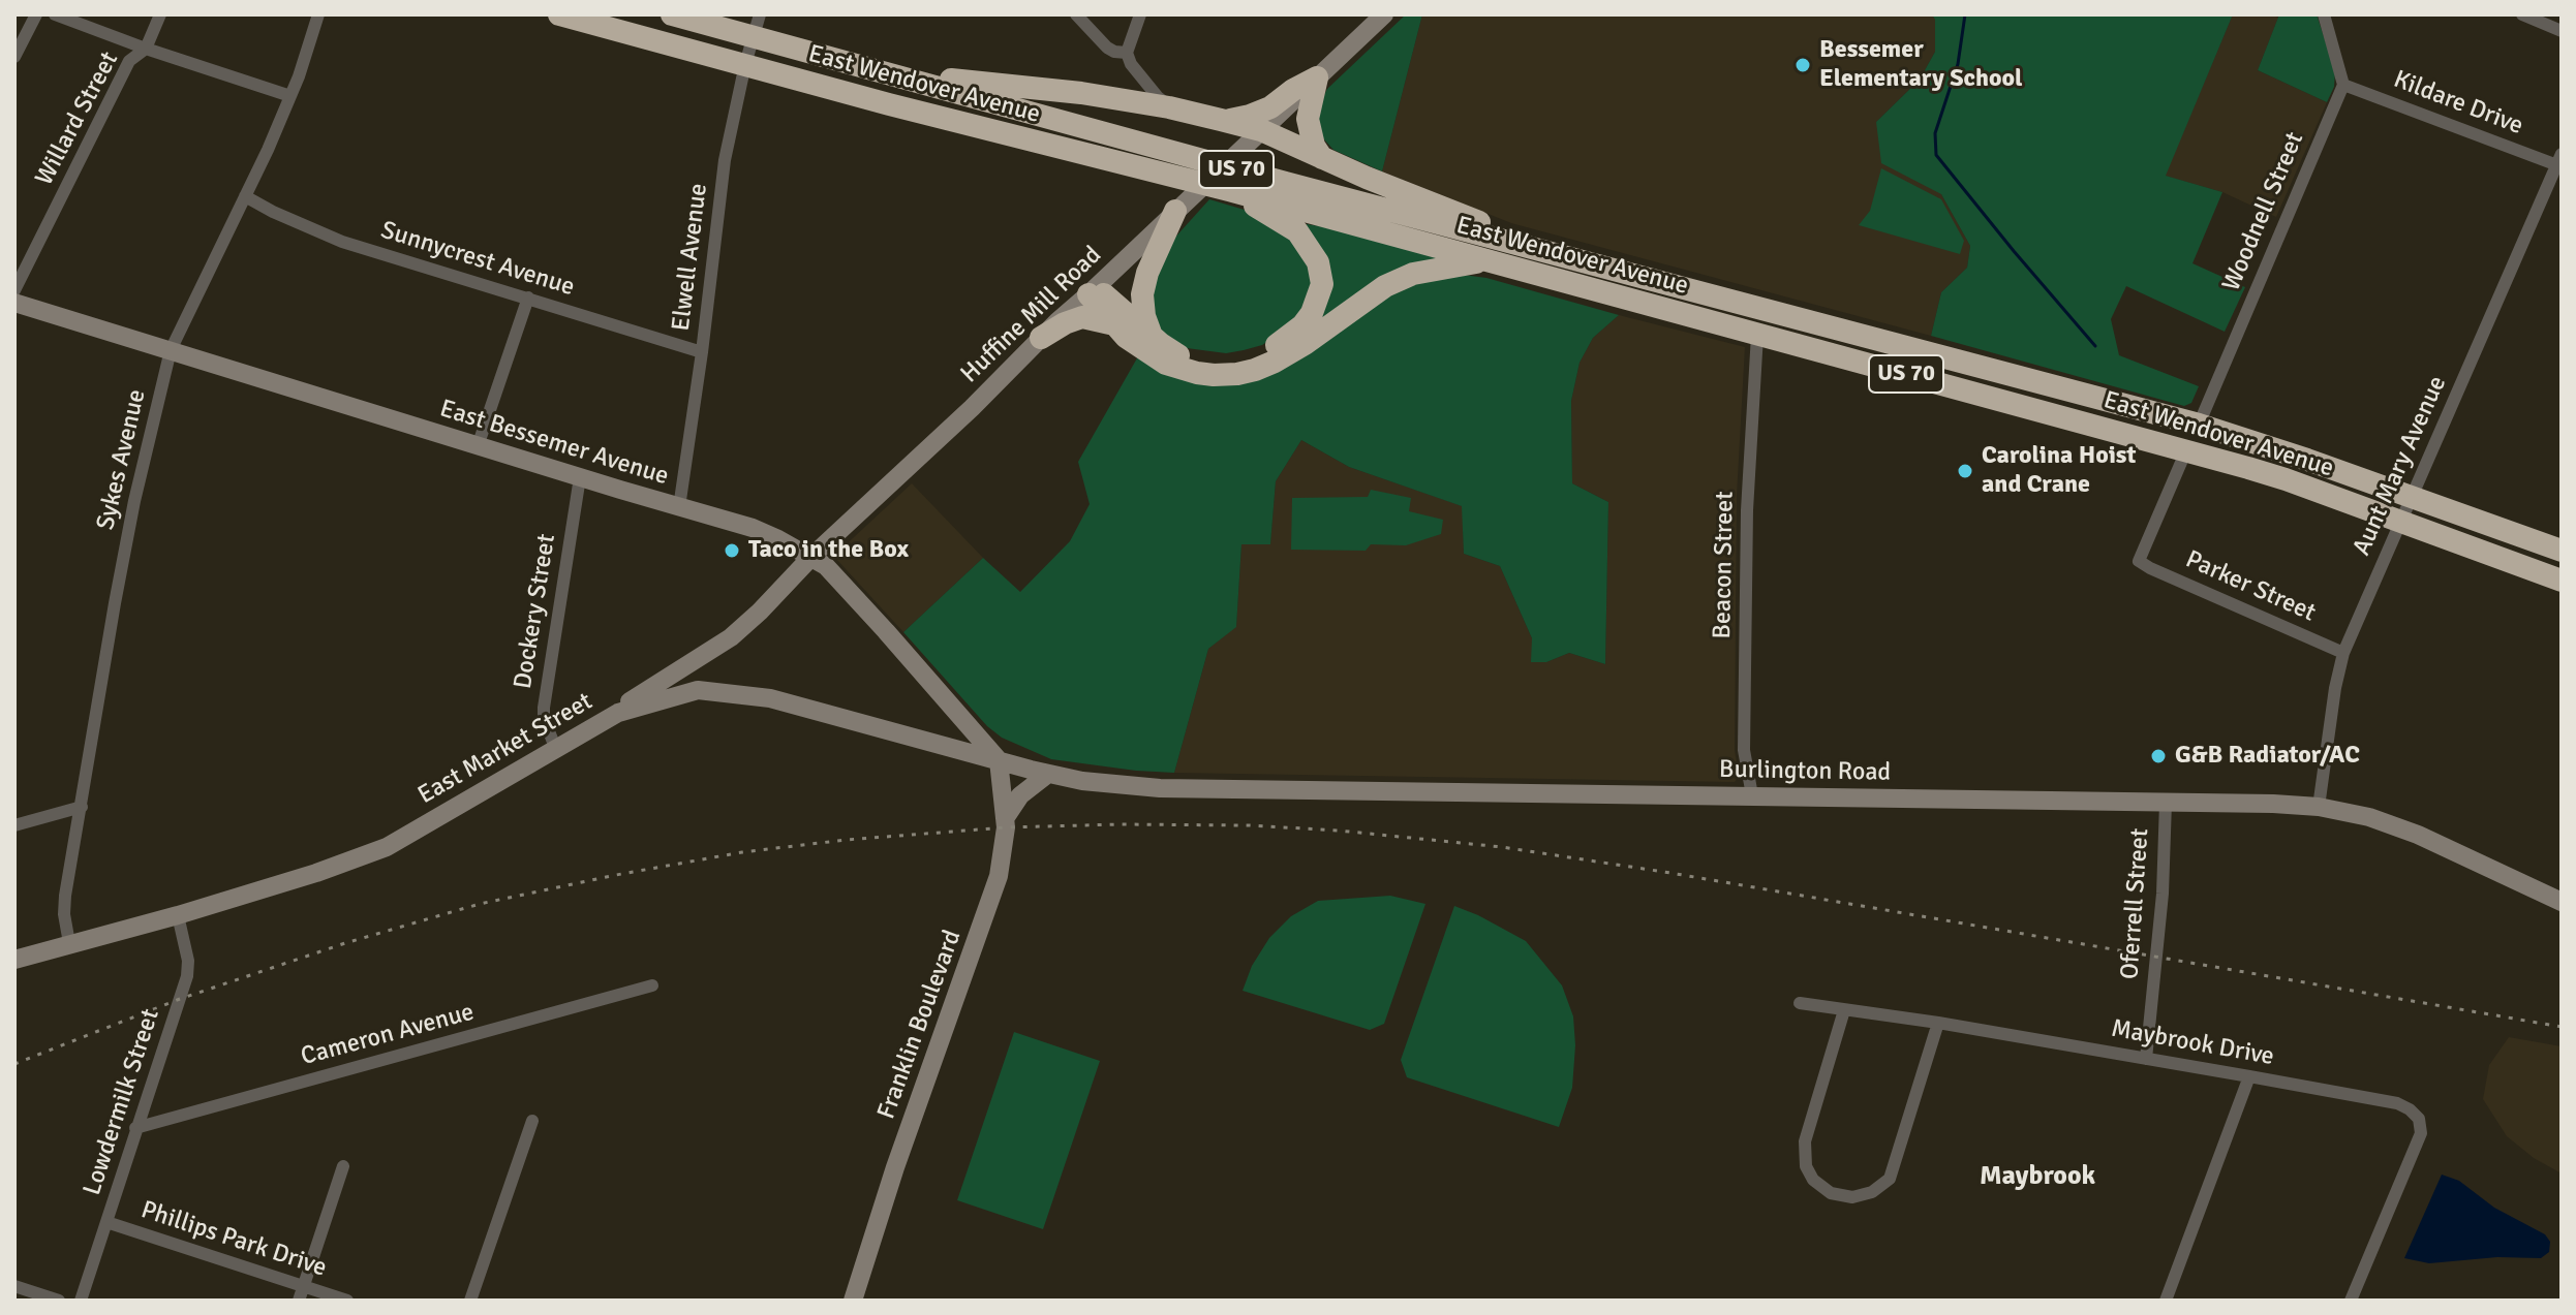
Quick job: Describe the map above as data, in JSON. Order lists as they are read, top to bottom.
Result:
{
  "streets": {
    "highway": ["East Wendover Avenue", "US 70"],
    "main road": [
      "Huffine Mill Road",
      "East Bessemer Avenue",
      "East Market Street",
      "Burlington Road",
      "Franklin Boulevard"
    ],
    "street": [
      "Kildare Drive",
      "Willard Street",
      "Woodnell Street",
      "Elwell Avenue",
      "Sunnycrest Avenue",
      "Sykes Avenue",
      "Aunt Mary Avenue",
      "Beacon Street",
      "Parker Street",
      "Dockery Street",
      "Oferrell Street",
      "Cameron Avenue",
      "Maybrook Drive",
      "Lowdermilk Street",
      "Phillips Park Drive"
    ]
  },
  "crossings": [
    ["East Wendover Avenue", "Woodnell Street"],
    ["East Wendover Avenue", "Elwell Avenue"],
    ["East Wendover Avenue", "Aunt Mary Avenue"],
    ["East Wendover Avenue", "Beacon Street"],
    ["East Wendover Avenue", "Parker Street"],
    ["Kildare Drive", "Woodnell Street"],
    ["Kildare Drive", "Aunt Mary Avenue"],
    ["Elwell Avenue", "Sunnycrest Avenue"],
    ["Elwell Avenue", "East Bessemer Avenue"],
    ["Sunnycrest Avenue", "Sykes Avenue"],
    ["Huffine Mill Road", "East Bessemer Avenue"],
    ["Huffine Mill Road", "East Market Street"],
    ["East Bessemer Avenue", "Sykes Avenue"],
    ["East Bessemer Avenue", "Dockery Street"],
    ["East Bessemer Avenue", "East Market Street"],
    ["East Bessemer Avenue", "Franklin Boulevard"],
    ["Sykes Avenue", "East Market Street"],
    ["Aunt Mary Avenue", "Parker Street"],
    ["Aunt Mary Avenue", "Burlington Road"],
    ["Beacon Street", "Burlington Road"],
    ["Dockery Street", "East Market Street"],
    ["East Market Street", "Burlington Road"],
    ["East Market Street", "Franklin Boulevard"],
    ["East Market Street", "Lowdermilk Street"],
    ["Burlington Road", "Oferrell Street"],
    ["Oferrell Street", "Maybrook Drive"],
    ["Cameron Avenue", "Lowdermilk Street"],
    ["Lowdermilk Street", "Phillips Park Drive"]
  ],
  "districts": ["Maybrook"],
  "places": [
    "Bessemer Elementary School",
    "Carolina Hoist and Crane",
    "Taco in the Box",
    "G&B Radiator/AC"
  ]
}
